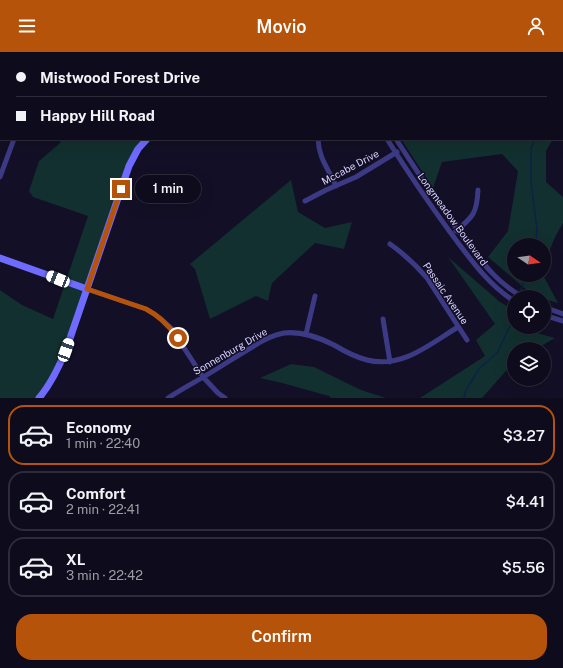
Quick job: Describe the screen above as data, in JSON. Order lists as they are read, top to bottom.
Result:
{
  "streets": {
    "street": [
      "Mccabe Drive",
      "Longmeadow Boulevard",
      "Passaic Avenue",
      "Sonnenburg Drive"
    ]
  },
  "crossings": [
    ["Mccabe Drive", "Longmeadow Boulevard"],
    ["Passaic Avenue", "Sonnenburg Drive"]
  ],
  "north": "right",
  "page": {
    "header": "Movio",
    "banner": ["Mistwood Forest Drive", "Happy Hill Road"],
    "bubble": "1 min",
    "list": [
      {
        "name": "Economy",
        "note": "1 min · 22:40",
        "value": "$3.27"
      },
      {
        "name": "Comfort",
        "note": "2 min · 22:41",
        "value": "$4.41"
      },
      {
        "name": "XL",
        "note": "3 min · 22:42",
        "value": "$5.56"
      }
    ],
    "buttons": "Confirm"
  }
}
